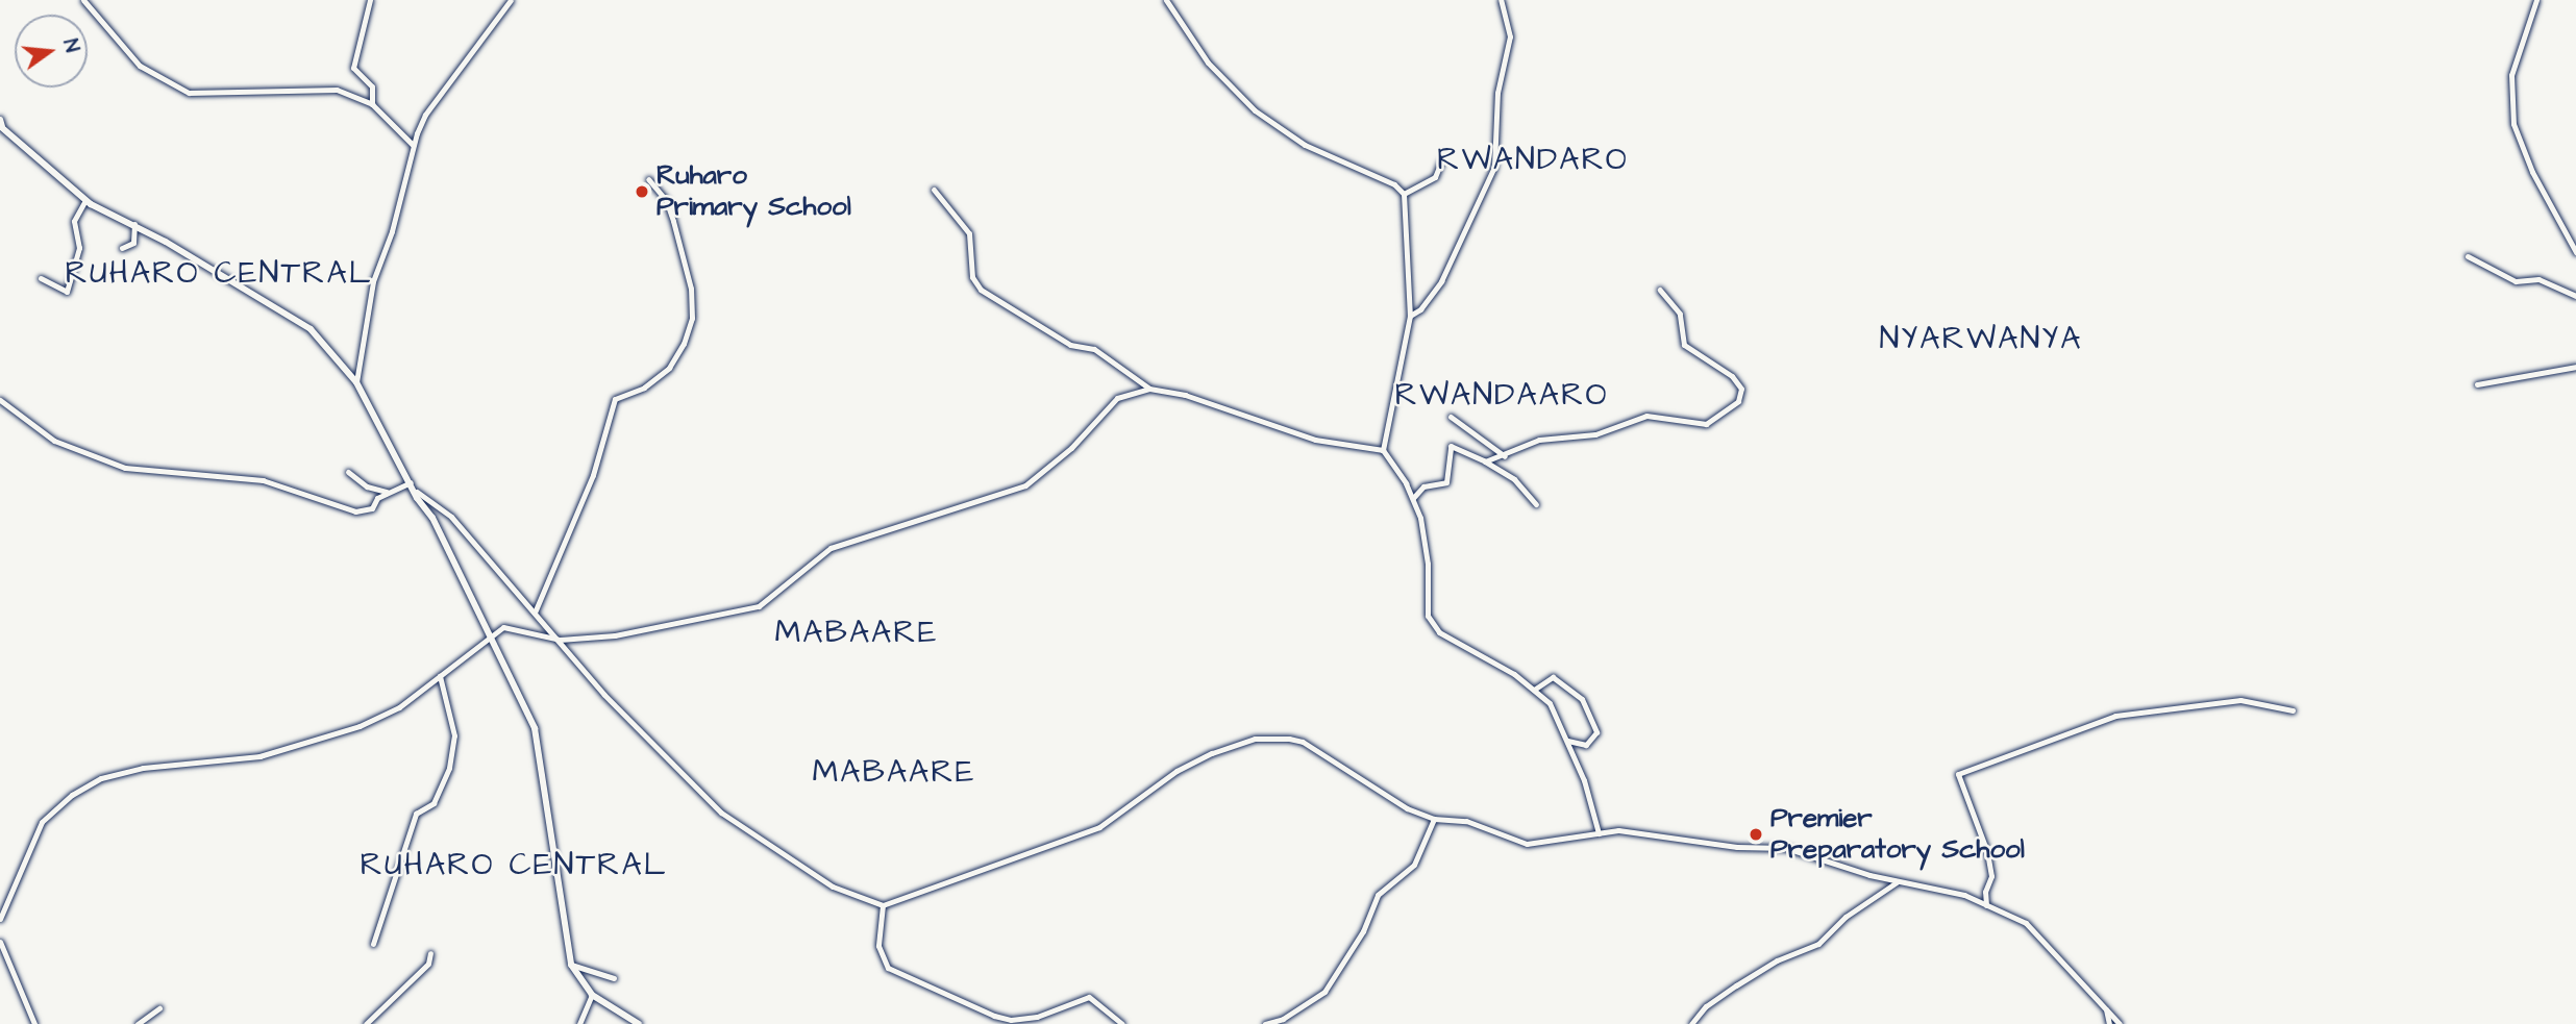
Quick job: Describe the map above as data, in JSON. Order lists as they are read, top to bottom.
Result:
{
  "districts": [
    "RWANDARO",
    "RUHARO CENTRAL",
    "NYARWANYA",
    "RWANDAARO",
    "MABAARE",
    "MABAARE",
    "RUHARO CENTRAL"
  ],
  "places": ["Ruharo Primary School", "Premier Preparatory School"],
  "north": "right"
}
